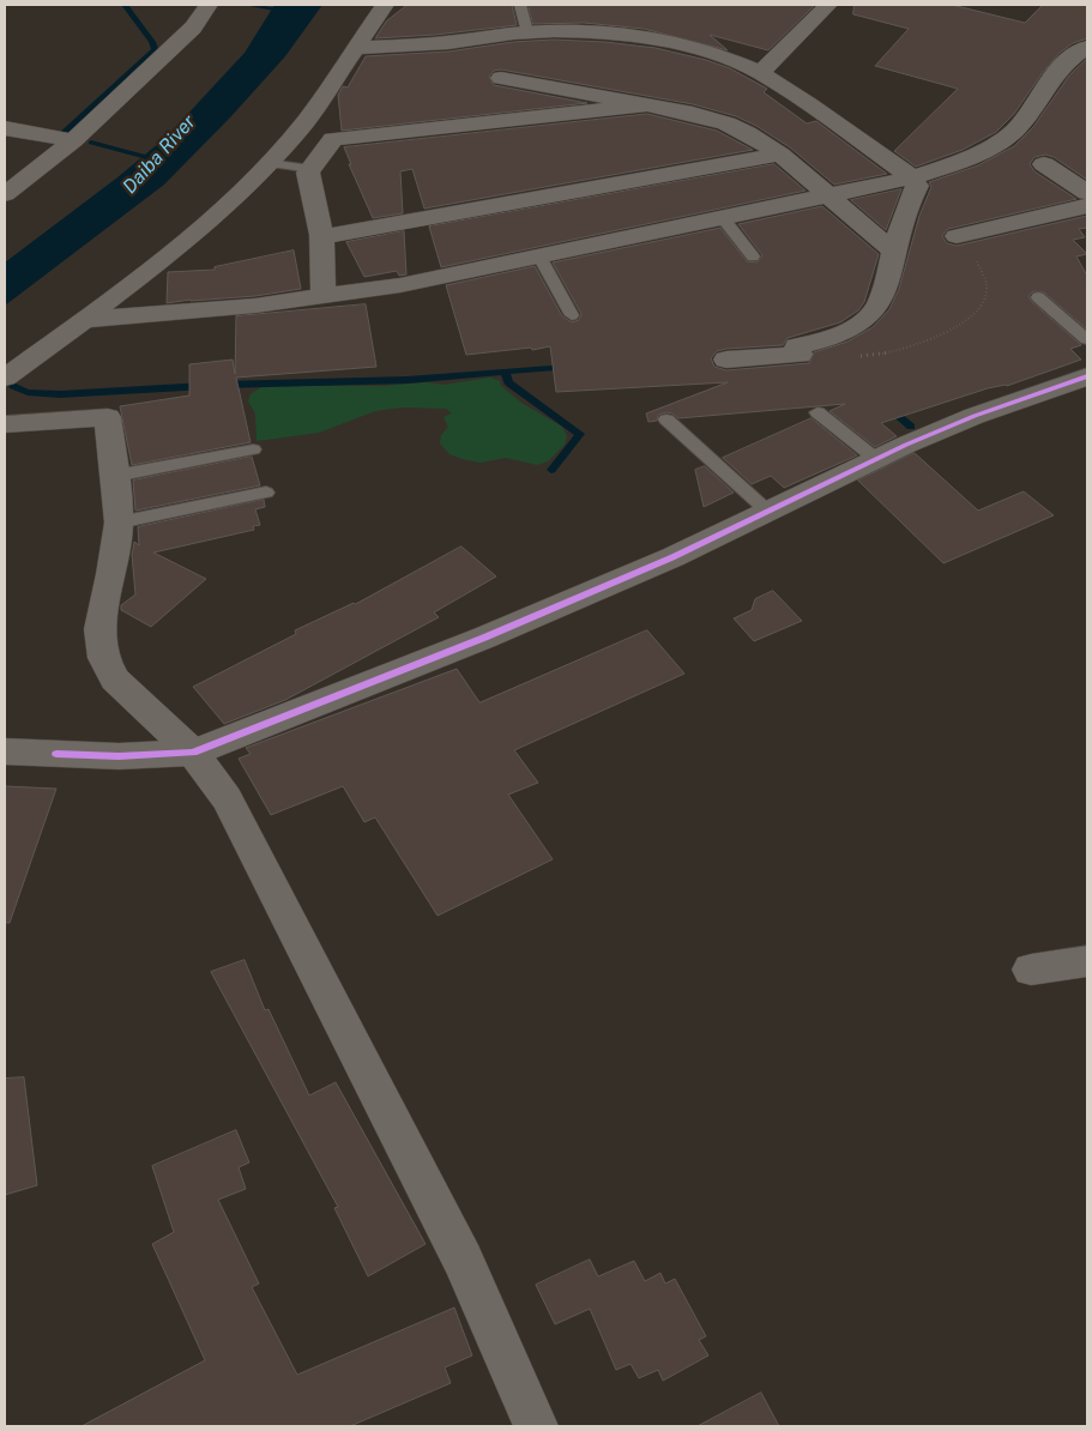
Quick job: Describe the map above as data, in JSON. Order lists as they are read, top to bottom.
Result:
{
  "water": ["Daiba River"]
}
